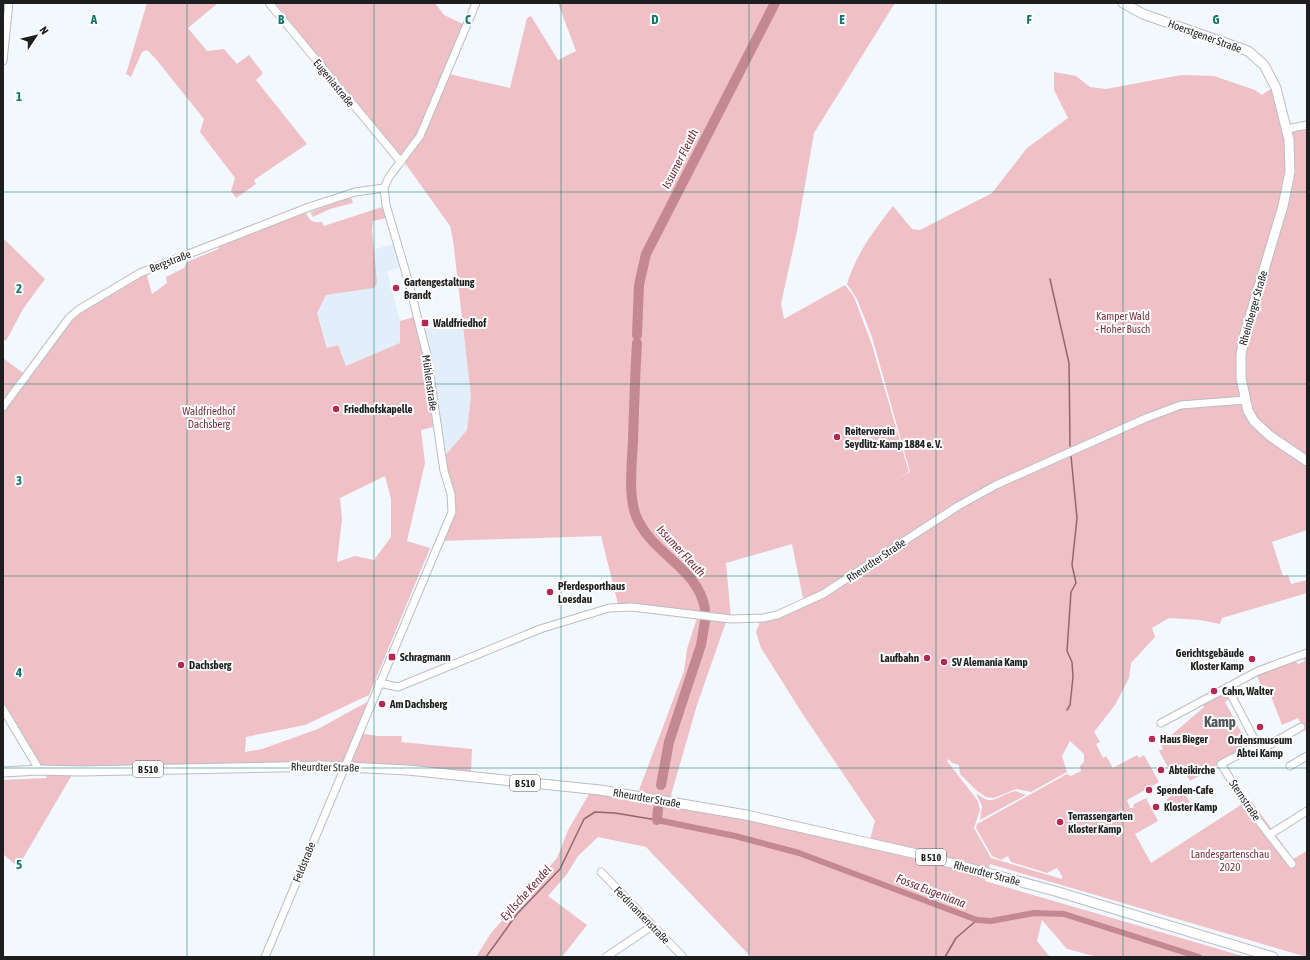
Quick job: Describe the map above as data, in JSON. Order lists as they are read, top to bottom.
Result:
{
  "streets": {
    "main road": [
      "Hoerstgener Straße",
      "Rheinberger Straße",
      "Rheurdter Straße",
      "B 510"
    ],
    "street": [
      "Eugeniastraße",
      "Bergstraße",
      "Mühlenstraße",
      "Sternstraße",
      "Feldstraße",
      "Ferdinantenstraße"
    ]
  },
  "crossings": [
    ["Hoerstgener Straße", "Rheinberger Straße"],
    ["Bergstraße", "Mühlenstraße"],
    ["Rheinberger Straße", "Rheurdter Straße"],
    ["Mühlenstraße", "Rheurdter Straße"],
    ["Mühlenstraße", "Feldstraße"],
    ["Rheurdter Straße", "Feldstraße"]
  ],
  "districts": ["Kamp"],
  "water": ["Issumer Fleuth", "Fossa Eugeniana", "Eyllsche Kendel"],
  "parks": ["Kamper Wald - Hoher Busch", "Waldfriedhof Dachsberg", "Landesgartenschau 2020"],
  "places": {
    "other": [
      "Gartengestaltung Brandt",
      "Friedhofskapelle",
      "Reiterverein Seydlitz-Kamp 1884 e. V.",
      "Pferdesporthaus Loesdau",
      "Laufbahn",
      "Gerichtsgebäude Kloster Kamp",
      "SV Alemania Kamp",
      "Dachsberg",
      "Cahn, Walter",
      "Am Dachsberg",
      "Ordensmuseum Abtei Kamp",
      "Haus Bieger",
      "Abteikirche",
      "Spenden-Cafe",
      "Kloster Kamp",
      "Terrassengarten Kloster Kamp"
    ],
    "transit": ["Waldfriedhof", "Schragmann"]
  },
  "north": "top right",
  "grid": {
    "columns": [
      "A",
      "B",
      "C",
      "D",
      "E",
      "F",
      "G"
    ],
    "rows": [
      "1",
      "2",
      "3",
      "4",
      "5"
    ]
  }
}
